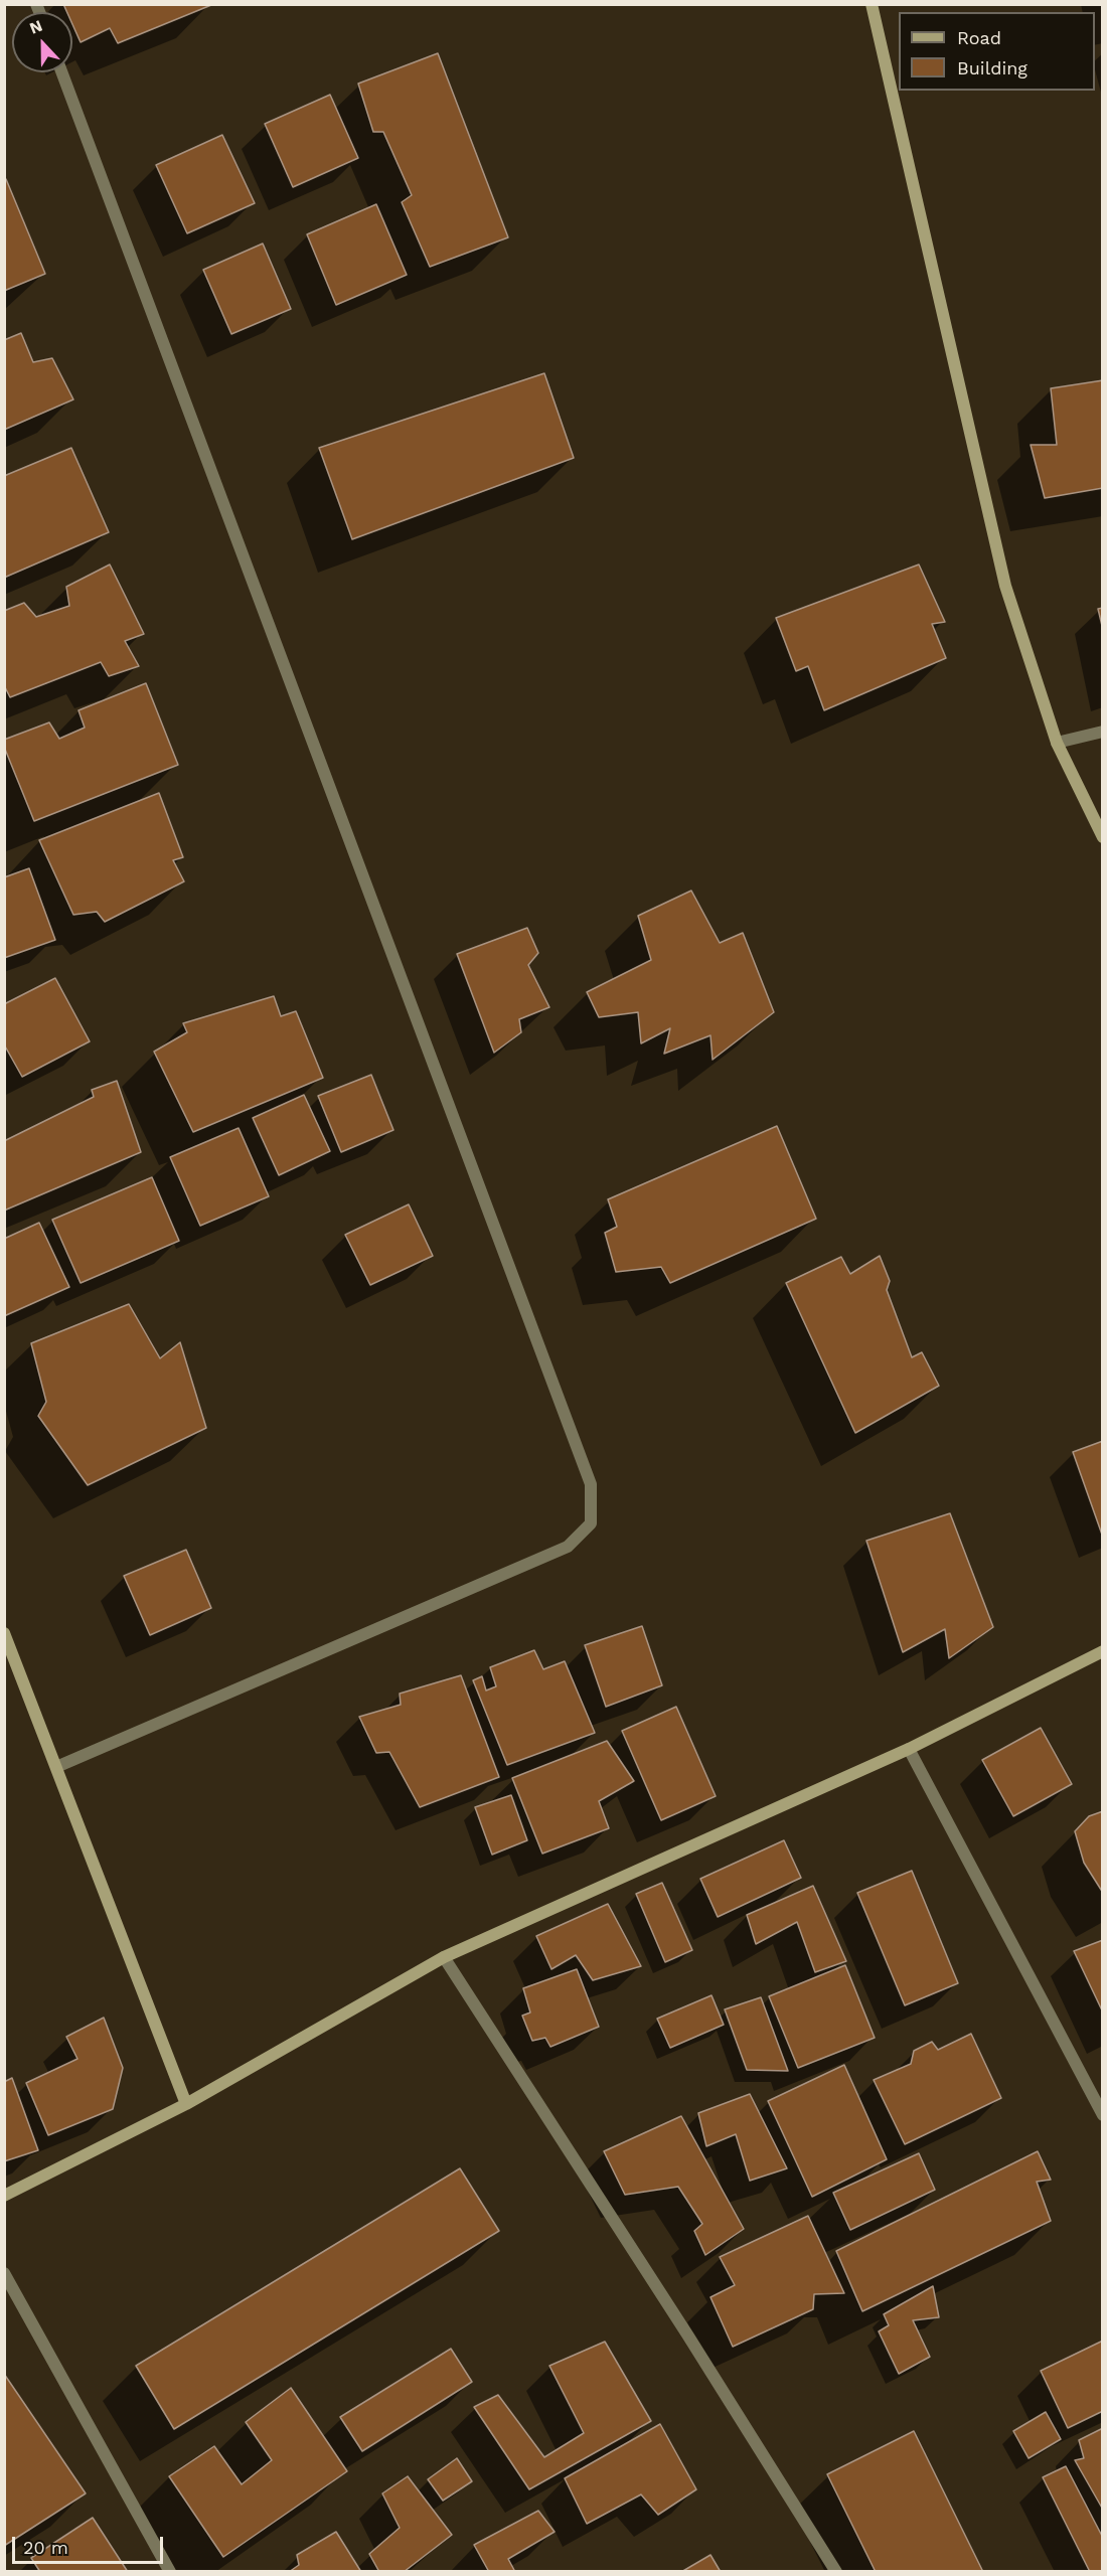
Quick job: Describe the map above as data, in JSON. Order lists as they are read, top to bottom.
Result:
{
  "legend": ["Road", "Building"],
  "scale_bar": "20 m",
  "north": "top"
}
